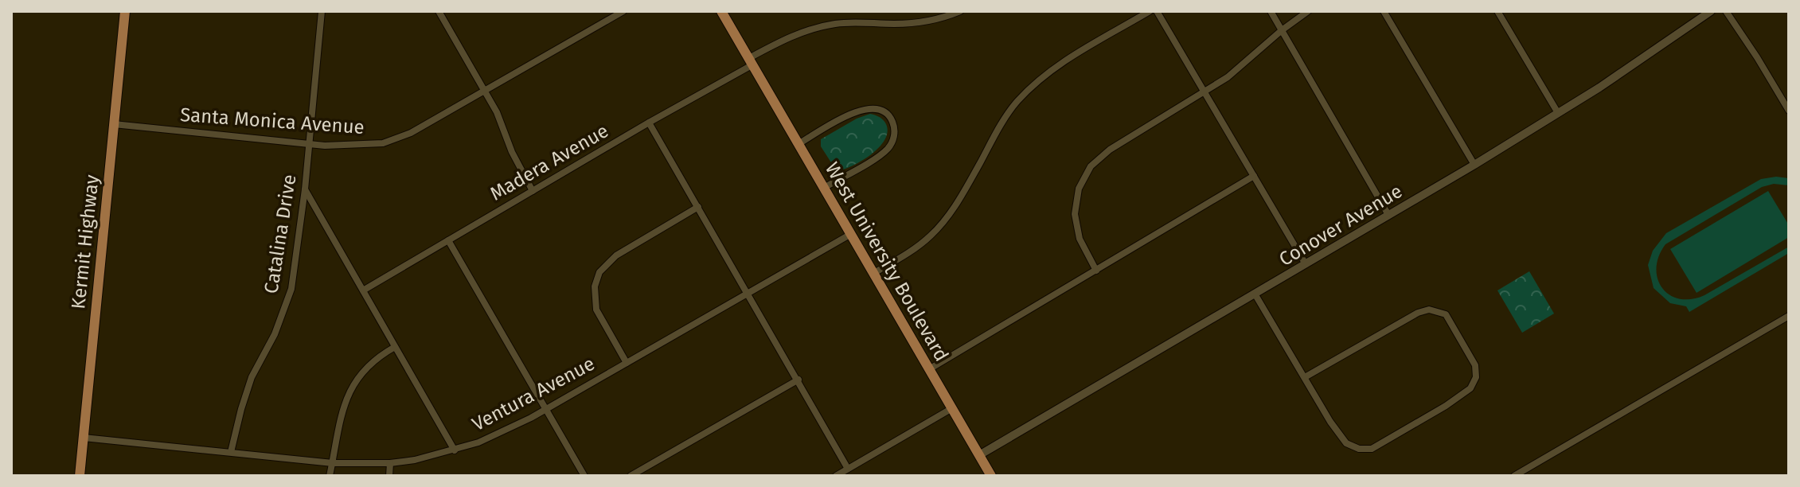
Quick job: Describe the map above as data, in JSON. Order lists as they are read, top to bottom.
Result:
{
  "streets": {
    "main road": ["Kermit Highway", "West University Boulevard"],
    "street": [
      "Santa Monica Avenue",
      "Madera Avenue",
      "Conover Avenue",
      "Catalina Drive",
      "Ventura Avenue"
    ]
  },
  "crossings": [
    ["Santa Monica Avenue", "Catalina Drive"],
    ["Santa Monica Avenue", "Kermit Highway"],
    ["Madera Avenue", "West University Boulevard"],
    ["Conover Avenue", "West University Boulevard"],
    ["Catalina Drive", "Ventura Avenue"],
    ["Kermit Highway", "Ventura Avenue"],
    ["West University Boulevard", "Ventura Avenue"]
  ]
}
